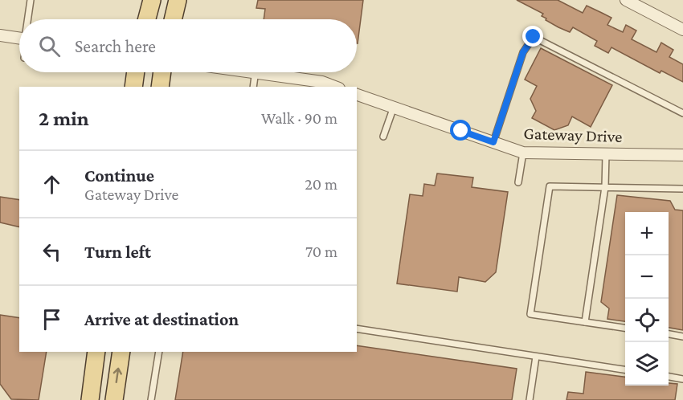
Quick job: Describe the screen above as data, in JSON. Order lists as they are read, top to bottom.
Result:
{
  "streets": {
    "street": ["Gateway Drive"]
  },
  "page": {
    "search": "Search here",
    "heading": ["2 min", "Walk · 90 m"],
    "list": [
      ["Continue", "Gateway Drive", "20 m"],
      ["Turn left", "70 m"],
      "Arrive at destination"
    ],
    "map_buttons": ["+", "−"]
  }
}
